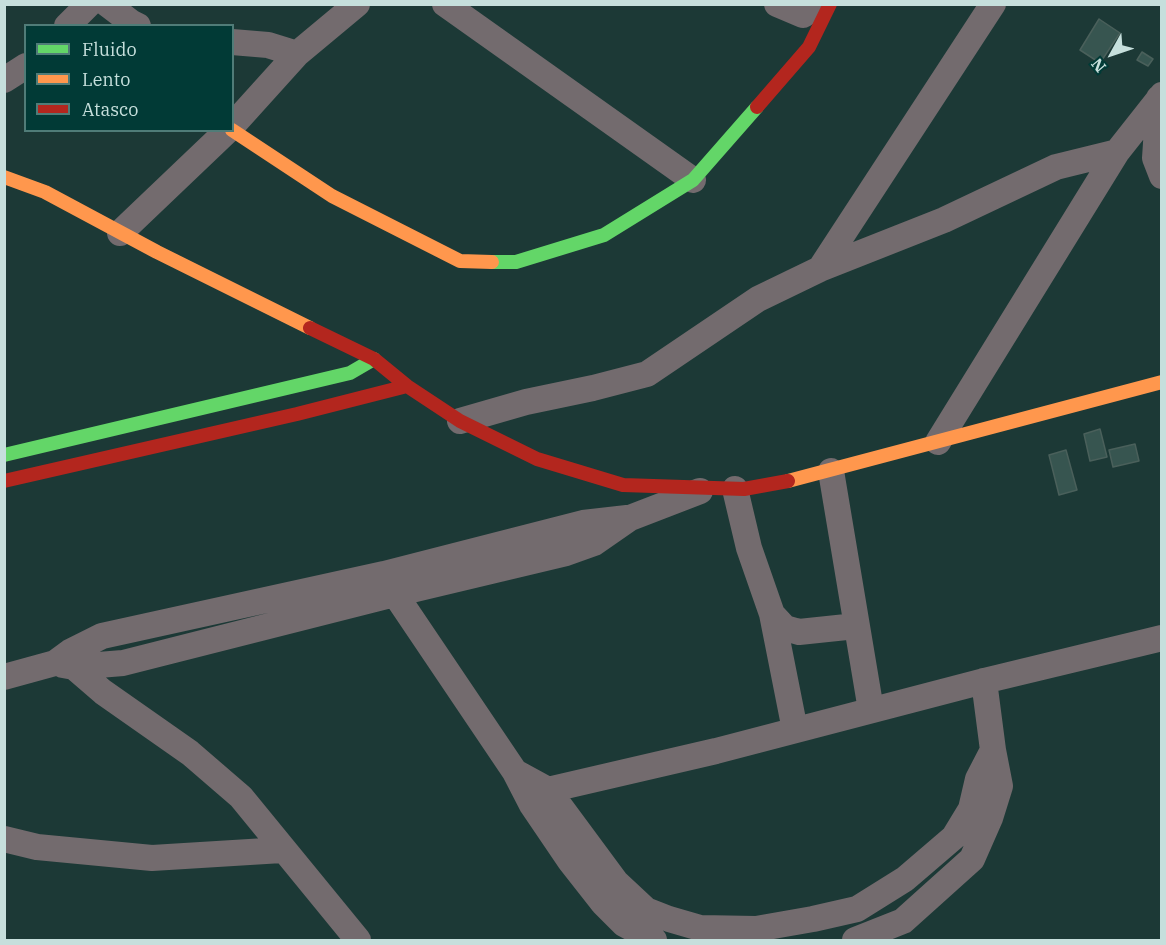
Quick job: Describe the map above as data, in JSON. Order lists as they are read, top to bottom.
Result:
{
  "legend": ["Fluido", "Lento", "Atasco"],
  "north": "bottom left"
}
